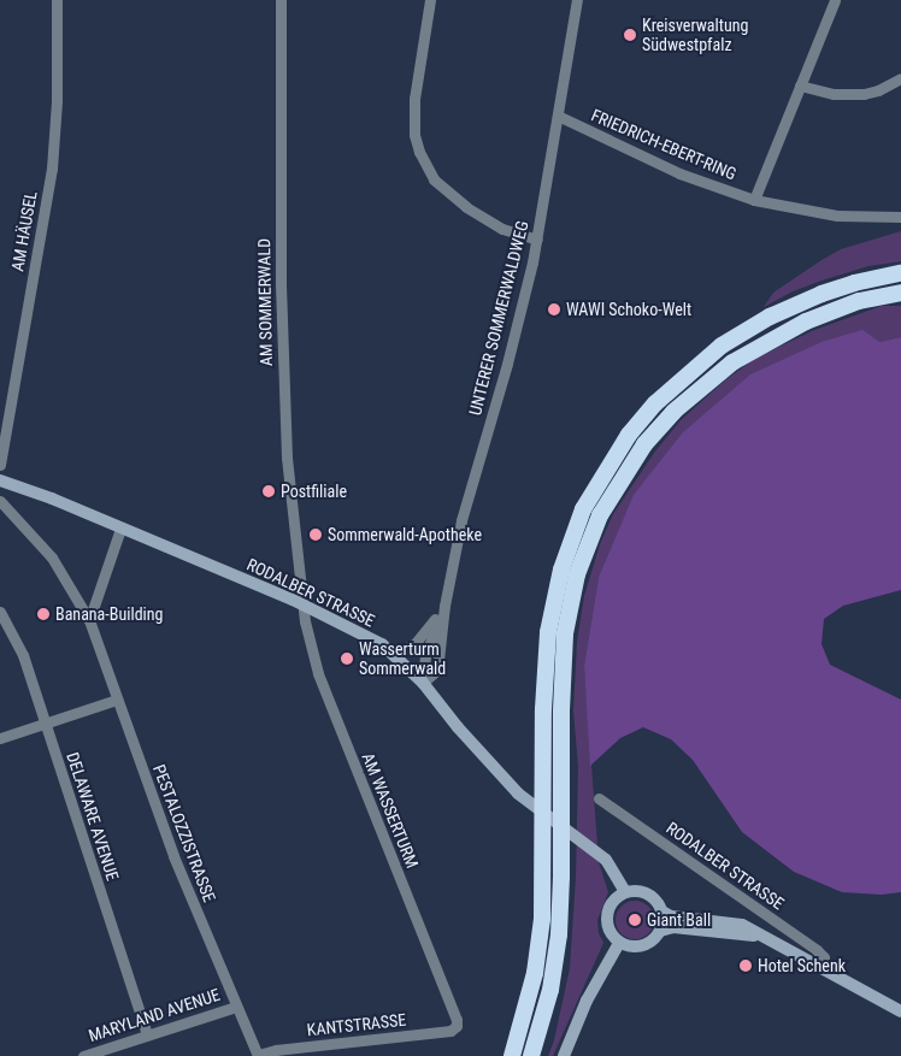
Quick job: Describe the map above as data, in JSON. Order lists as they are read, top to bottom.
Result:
{
  "streets": {
    "main road": ["RODALBER STRASSE"],
    "street": [
      "FRIEDRICH-EBERT-RING",
      "AM HÄUSEL",
      "AM SOMMERWALD",
      "UNTERER SOMMERWALDWEG",
      "AM WASSERTURM",
      "DELAWARE AVENUE",
      "PESTALOZZISTRASSE",
      "MARYLAND AVENUE",
      "KANTSTRASSE"
    ]
  },
  "crossings": [
    ["FRIEDRICH-EBERT-RING", "UNTERER SOMMERWALDWEG"],
    ["AM SOMMERWALD", "RODALBER STRASSE"],
    ["AM SOMMERWALD", "AM WASSERTURM"],
    ["UNTERER SOMMERWALDWEG", "RODALBER STRASSE"],
    ["RODALBER STRASSE", "AM WASSERTURM"],
    ["AM WASSERTURM", "KANTSTRASSE"],
    ["DELAWARE AVENUE", "MARYLAND AVENUE"],
    ["PESTALOZZISTRASSE", "MARYLAND AVENUE"],
    ["PESTALOZZISTRASSE", "KANTSTRASSE"]
  ],
  "places": [
    "Kreisverwaltung Südwestpfalz",
    "WAWI Schoko-Welt",
    "Postfiliale",
    "Sommerwald-Apotheke",
    "Banana-Building",
    "Wasserturm Sommerwald",
    "Giant Ball",
    "Hotel Schenk"
  ]
}
